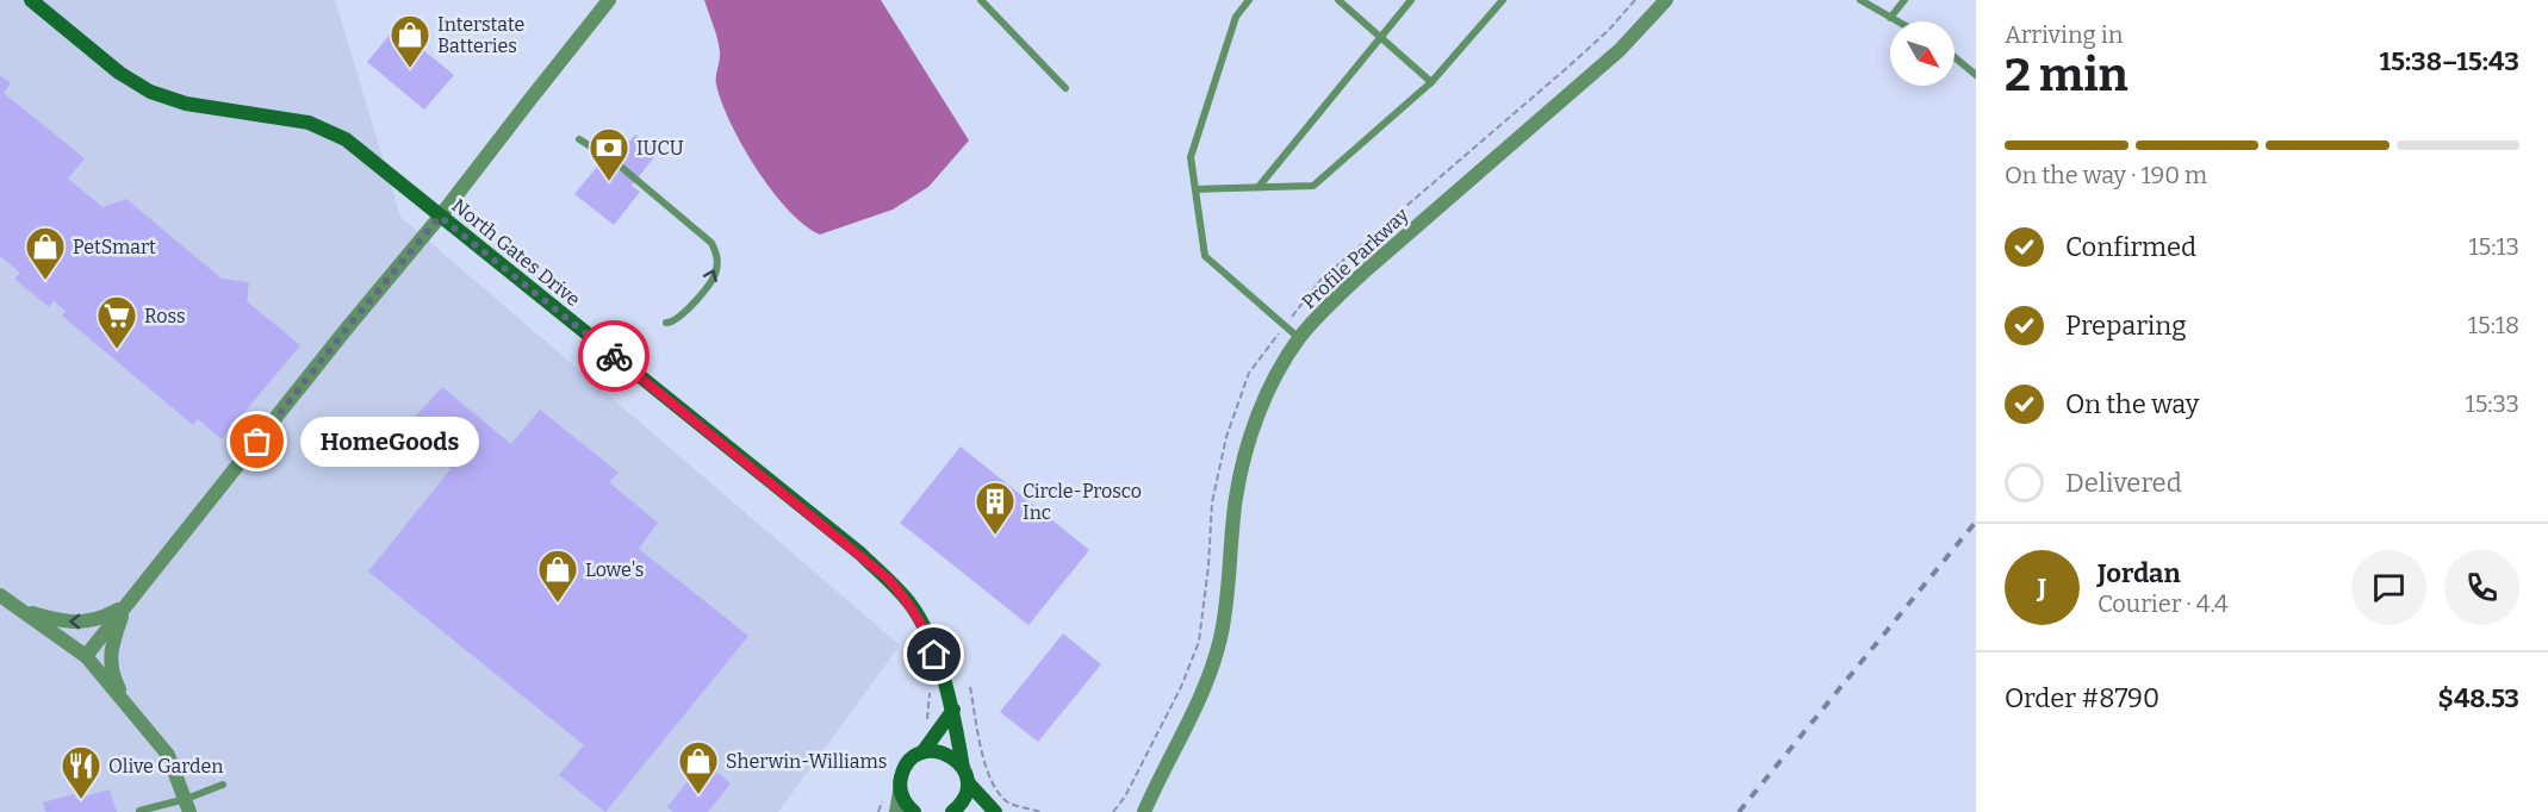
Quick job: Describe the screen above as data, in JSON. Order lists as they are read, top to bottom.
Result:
{
  "streets": {
    "street": ["North Gates Drive", "Profile Parkway"]
  },
  "places": {
    "shop": [
      "Interstate Batteries",
      "PetSmart",
      "Lowe's",
      "Sherwin-Williams"
    ],
    "bank": ["IUCU"],
    "supermarket": ["Ross"],
    "other": ["HomeGoods"],
    "building": ["Circle-Prosco Inc"],
    "restaurant": ["Olive Garden"]
  },
  "north": "bottom right",
  "page": {
    "heading": ["2 min", "Arriving in", "15:38–15:43"],
    "panel": [
      "Jordan",
      "Courier · 4.4",
      "Order #8790",
      "$48.53"
    ],
    "bar": "On the way · 190 m",
    "list": [
      ["Confirmed", "15:13"],
      ["Preparing", "15:18"],
      ["On the way", "15:33"],
      "Delivered"
    ],
    "bubble": "HomeGoods",
    "round": "J"
  }
}
